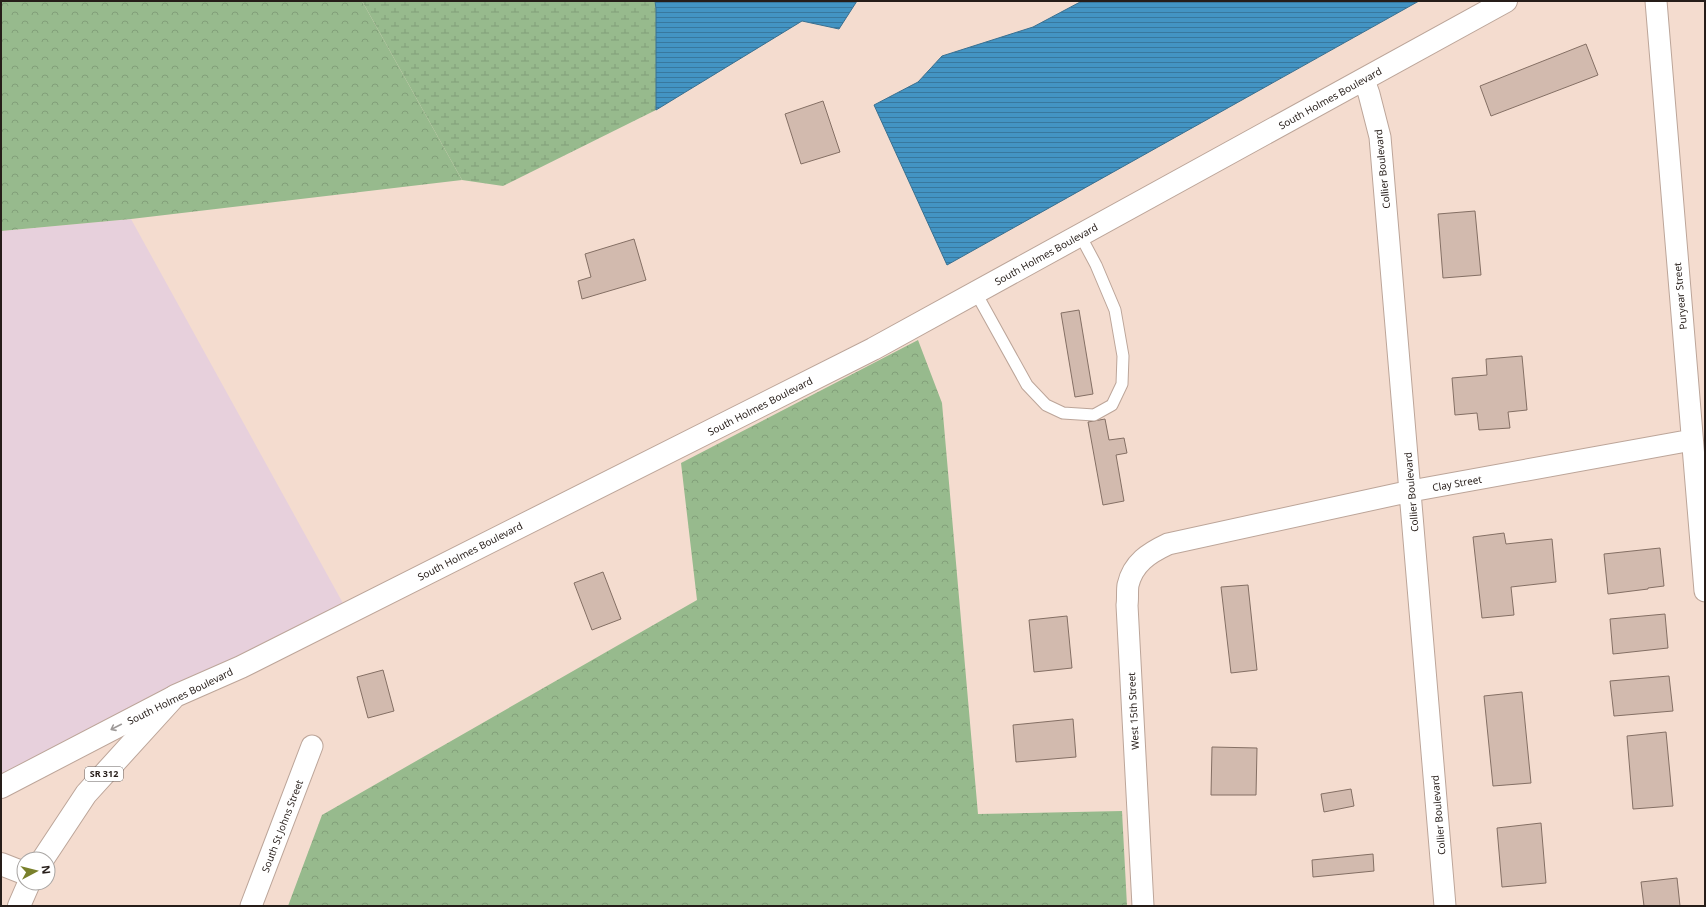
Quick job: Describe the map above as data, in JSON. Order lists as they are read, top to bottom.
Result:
{
  "streets": {
    "main road": ["South Holmes Boulevard", "SR 312"],
    "street": [
      "Collier Boulevard",
      "Puryear Street",
      "Clay Street",
      "West 15th Street",
      "South St Johns Street"
    ]
  },
  "crossings": [
    ["South Holmes Boulevard", "Collier Boulevard"],
    ["South Holmes Boulevard", "SR 312"],
    ["Collier Boulevard", "Clay Street"],
    ["Puryear Street", "Clay Street"],
    ["Clay Street", "West 15th Street"]
  ],
  "north": "right"
}
